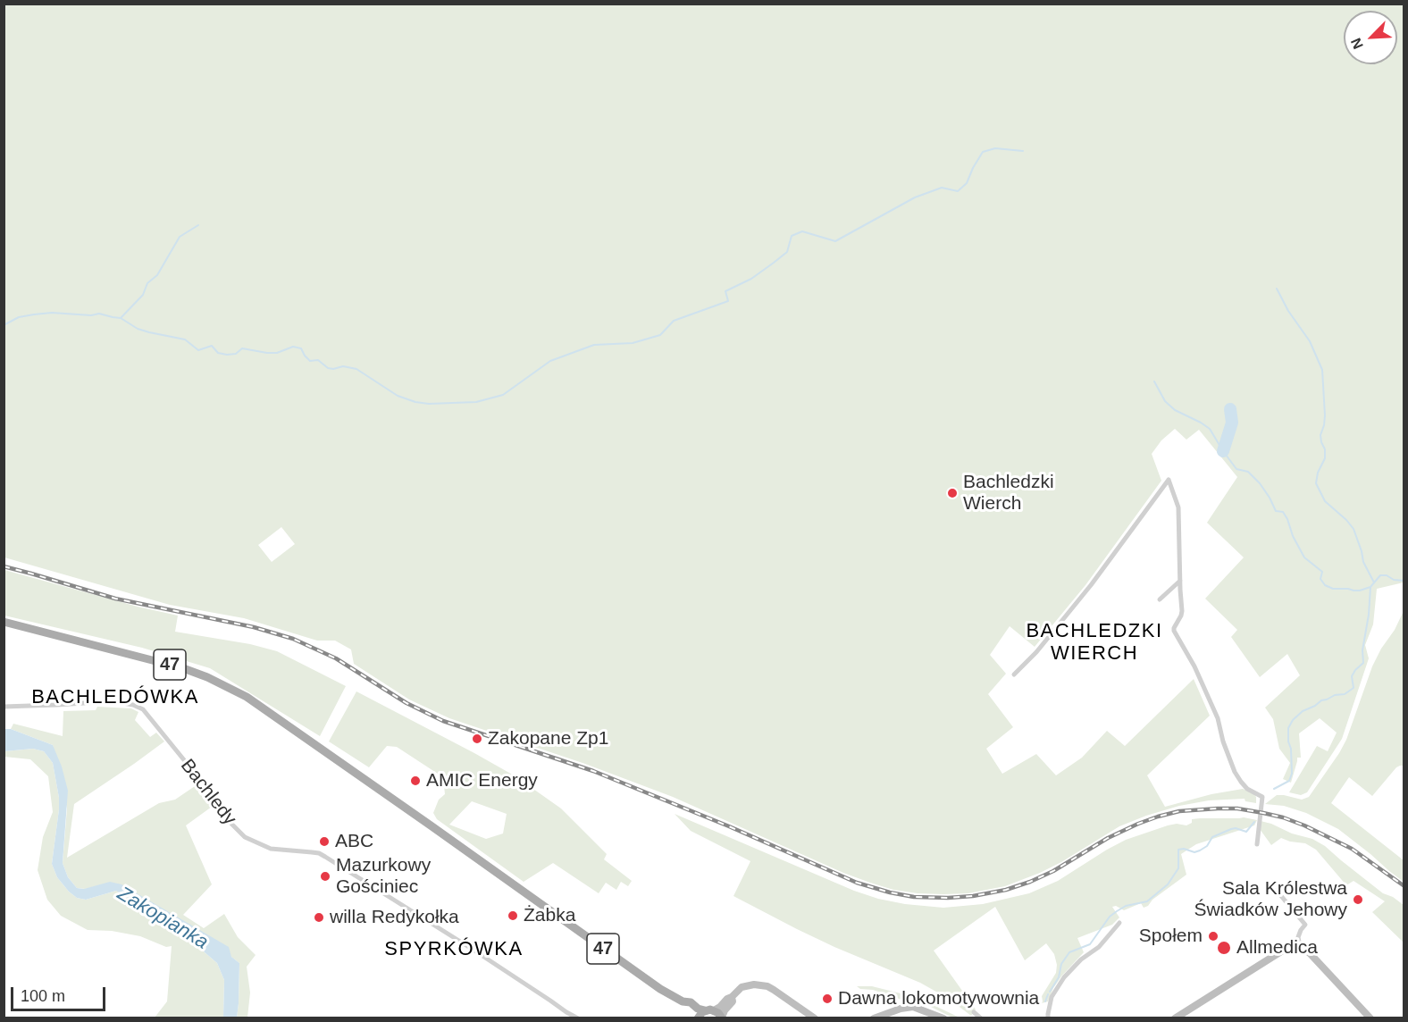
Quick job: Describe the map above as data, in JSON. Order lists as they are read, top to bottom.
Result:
{
  "streets": {
    "main road": ["47"],
    "street": ["Bachledy"]
  },
  "districts": ["BACHLEDZKI WIERCH", "BACHLEDÓWKA", "SPYRKÓWKA"],
  "water": ["Zakopianka"],
  "places": [
    "Bachledzki Wierch",
    "Zakopane Zp1",
    "AMIC Energy",
    "ABC",
    "Mazurkowy Gościniec",
    "Sala Królestwa Świadków Jehowy",
    "Żabka",
    "willa Redykołka",
    "Społem",
    "Allmedica",
    "Dawna lokomotywownia"
  ],
  "scale_bar": "100 m",
  "north": "bottom left"
}
